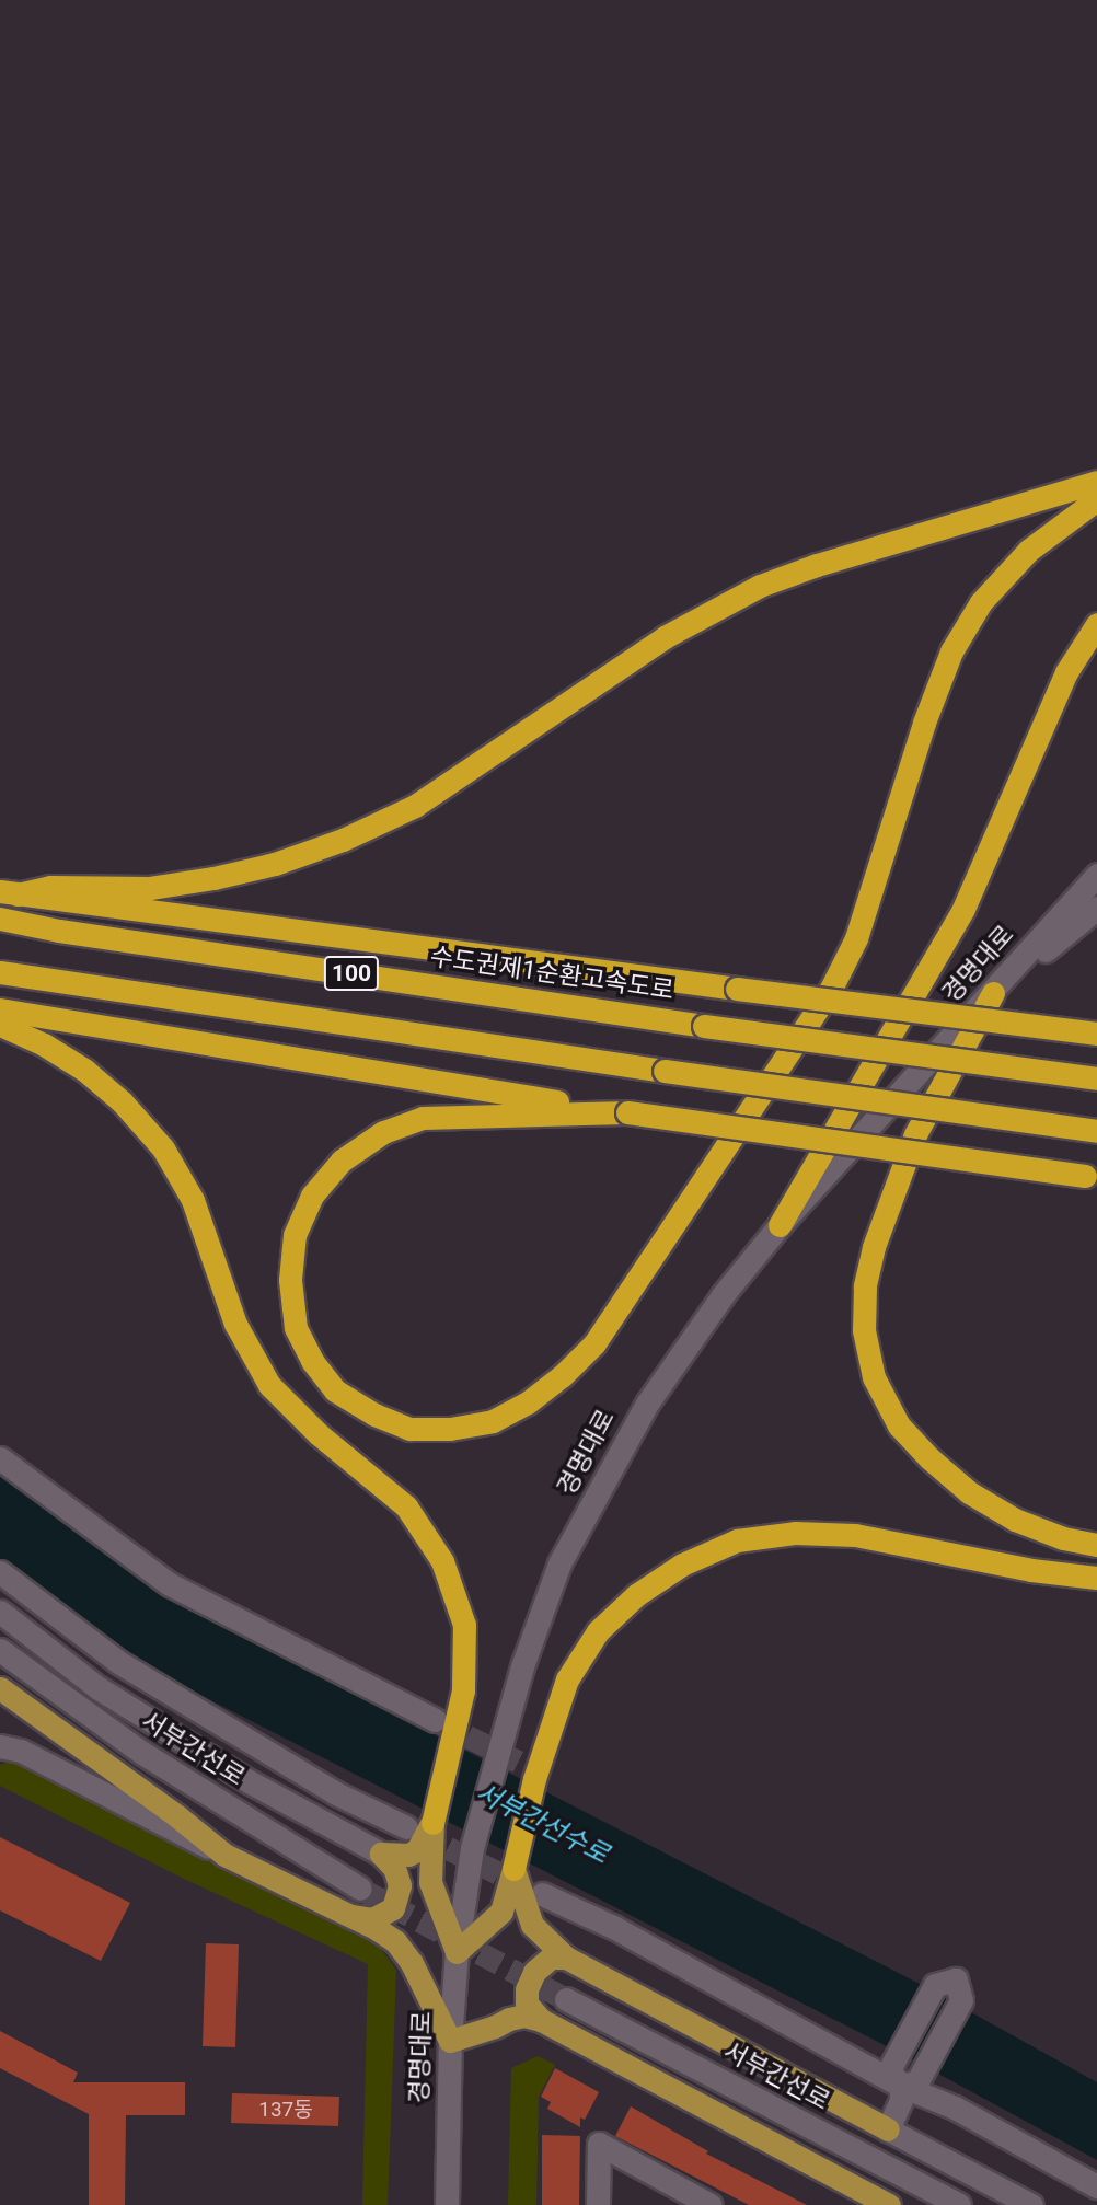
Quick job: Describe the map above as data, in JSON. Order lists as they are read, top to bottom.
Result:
{
  "streets": {
    "highway": ["100", "수도권제1순환고속도로"],
    "street": ["경명대로", "서부간선로"]
  },
  "water": ["서부간선수로"],
  "house_numbers": ["137동"]
}
